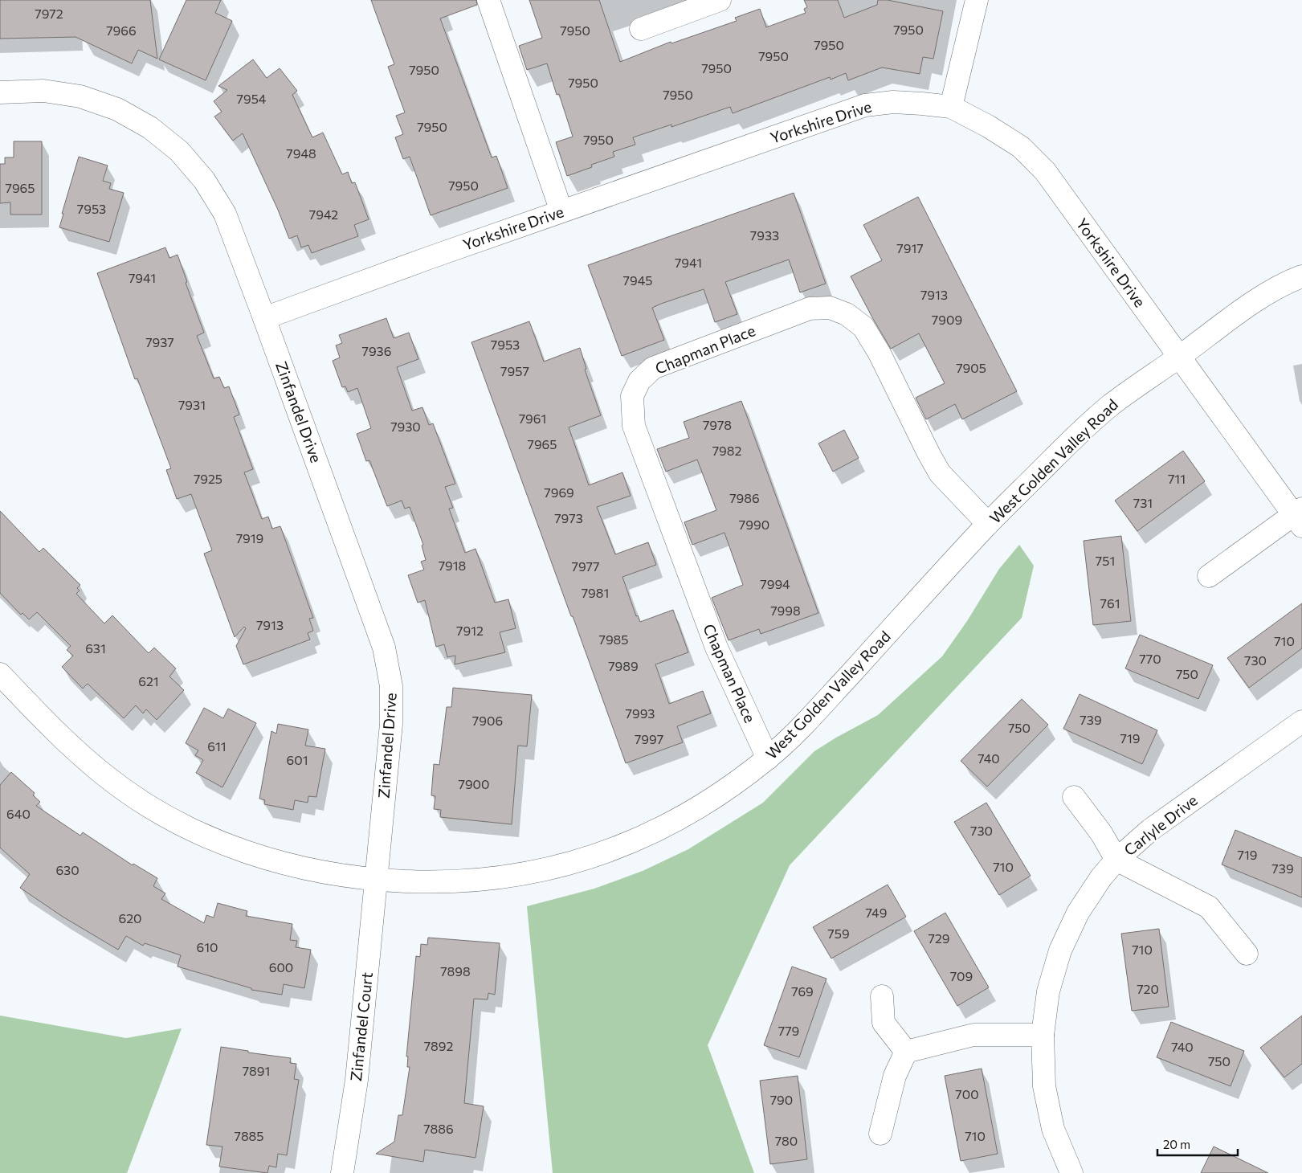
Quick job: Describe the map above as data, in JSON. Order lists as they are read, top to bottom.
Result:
{
  "streets": {
    "street": [
      "Yorkshire Drive",
      "Chapman Place",
      "Zinfandel Drive",
      "West Golden Valley Road",
      "Carlyle Drive",
      "Zinfandel Court"
    ]
  },
  "crossings": [
    ["Yorkshire Drive", "Zinfandel Drive"],
    ["Yorkshire Drive", "West Golden Valley Road"],
    ["Chapman Place", "West Golden Valley Road"],
    ["Zinfandel Drive", "West Golden Valley Road"],
    ["Zinfandel Drive", "Zinfandel Court"],
    ["West Golden Valley Road", "Zinfandel Court"]
  ],
  "house_numbers": [
    "7972",
    "7950",
    "7966",
    "7950",
    "7950",
    "7950",
    "7950",
    "7950",
    "7950",
    "7950",
    "7954",
    "7950",
    "7950",
    "7948",
    "7950",
    "7965",
    "7953",
    "7942",
    "7933",
    "7917",
    "7941",
    "7941",
    "7945",
    "7913",
    "7909",
    "7937",
    "7953",
    "7936",
    "7905",
    "7957",
    "7931",
    "7961",
    "7978",
    "7930",
    "7965",
    "7982",
    "7925",
    "711",
    "7969",
    "7986",
    "731",
    "7973",
    "7990",
    "7919",
    "751",
    "7918",
    "7977",
    "7994",
    "7981",
    "761",
    "7998",
    "7913",
    "7912",
    "7985",
    "710",
    "631",
    "770",
    "730",
    "7989",
    "750",
    "621",
    "7993",
    "739",
    "7906",
    "750",
    "719",
    "7997",
    "611",
    "740",
    "601",
    "7900",
    "640",
    "730",
    "719",
    "710",
    "739",
    "630",
    "749",
    "620",
    "759",
    "729",
    "610",
    "710",
    "600",
    "7898",
    "709",
    "720",
    "769",
    "779",
    "7892",
    "740",
    "750",
    "7891",
    "700",
    "790",
    "7886",
    "7885",
    "710",
    "780"
  ],
  "scale_bar": "20 m"
}
